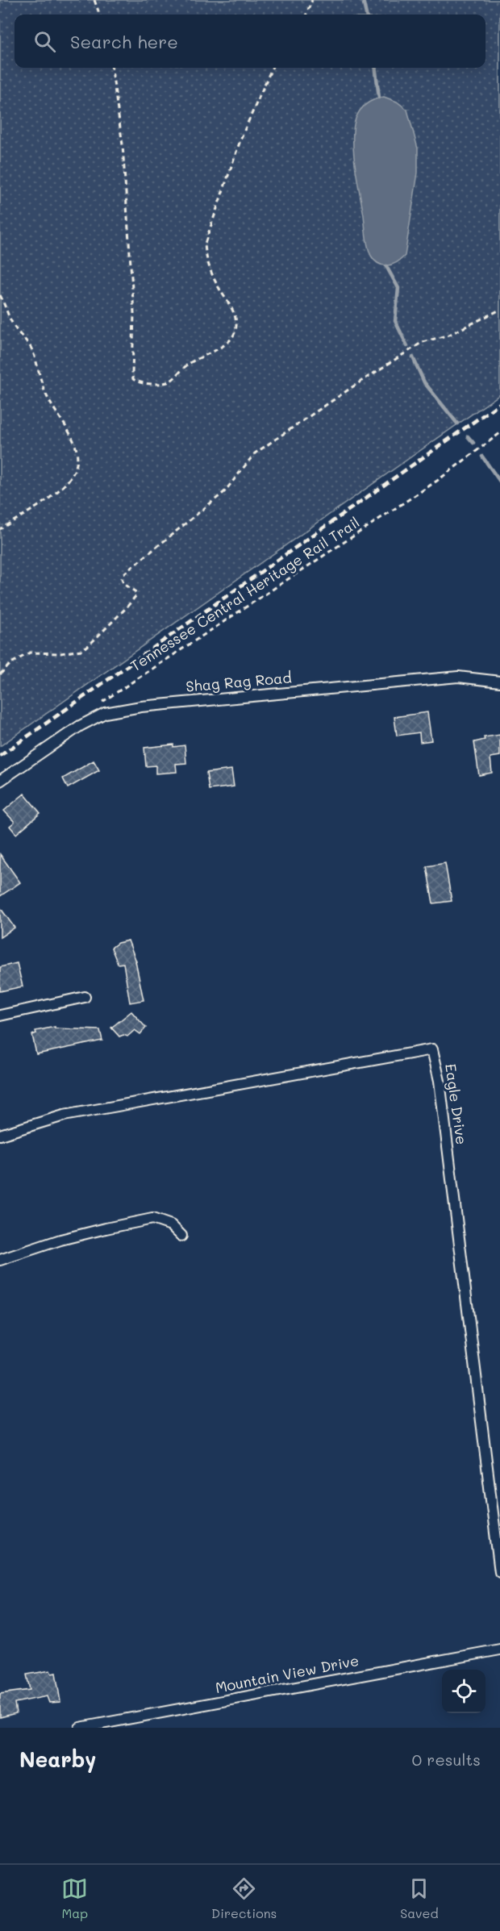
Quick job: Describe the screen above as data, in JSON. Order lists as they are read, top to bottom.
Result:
{
  "streets": {
    "street": ["Shag Rag Road", "Eagle Drive", "Mountain View Drive"],
    "path": ["Tennessee Central Heritage Rail Trail"]
  },
  "page": {
    "search": "Search here",
    "heading": ["Nearby", "0 results"],
    "nav": ["Map", "Directions", "Saved"]
  }
}
